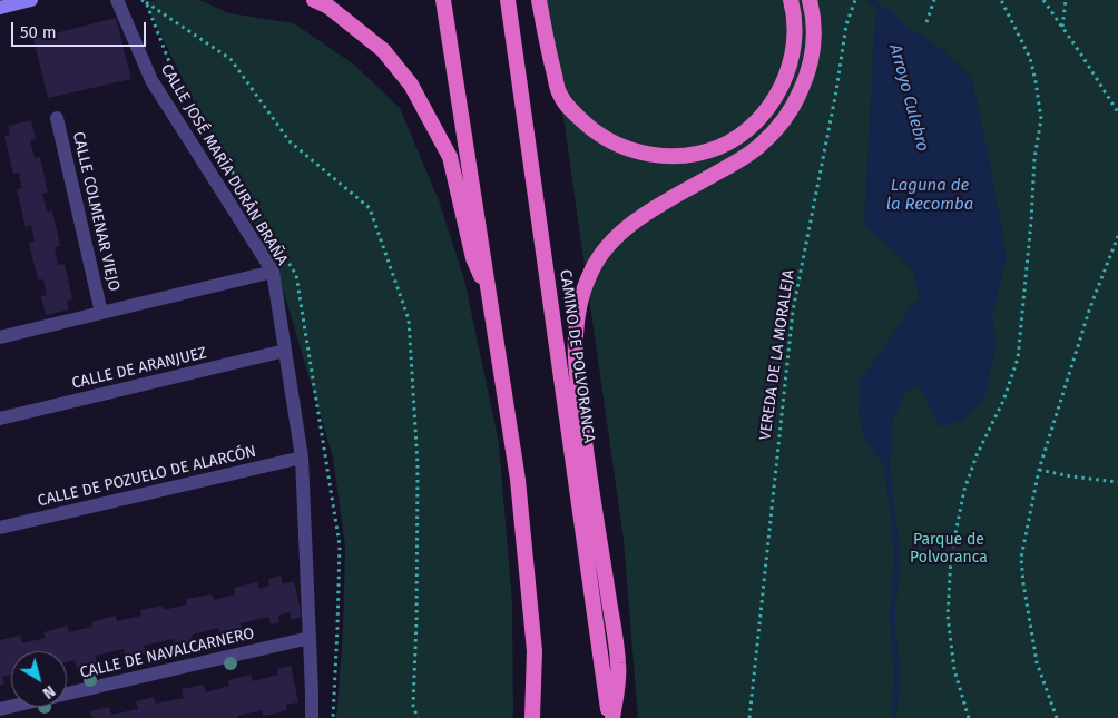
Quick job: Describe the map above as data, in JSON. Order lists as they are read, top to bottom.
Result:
{
  "streets": {
    "highway": ["CAMINO DE POLVORANCA"],
    "street": [
      "CALLE JOSÉ MARÍA DURÁN BRAÑA",
      "CALLE COLMENAR VIEJO",
      "CALLE DE ARANJUEZ",
      "CALLE DE POZUELO DE ALARCÓN",
      "CALLE DE NAVALCARNERO"
    ],
    "path": ["VEREDA DE LA MORALEJA"]
  },
  "crossings": [
    ["CALLE JOSÉ MARÍA DURÁN BRAÑA", "CALLE COLMENAR VIEJO"],
    ["CALLE JOSÉ MARÍA DURÁN BRAÑA", "CALLE DE ARANJUEZ"],
    ["CALLE JOSÉ MARÍA DURÁN BRAÑA", "CALLE DE POZUELO DE ALARCÓN"],
    ["CALLE JOSÉ MARÍA DURÁN BRAÑA", "CALLE DE NAVALCARNERO"]
  ],
  "water": ["Arroyo Culebro", "Laguna de la Recomba"],
  "parks": ["Parque de Polvoranca"],
  "scale_bar": "50 m",
  "north": "bottom right"
}
